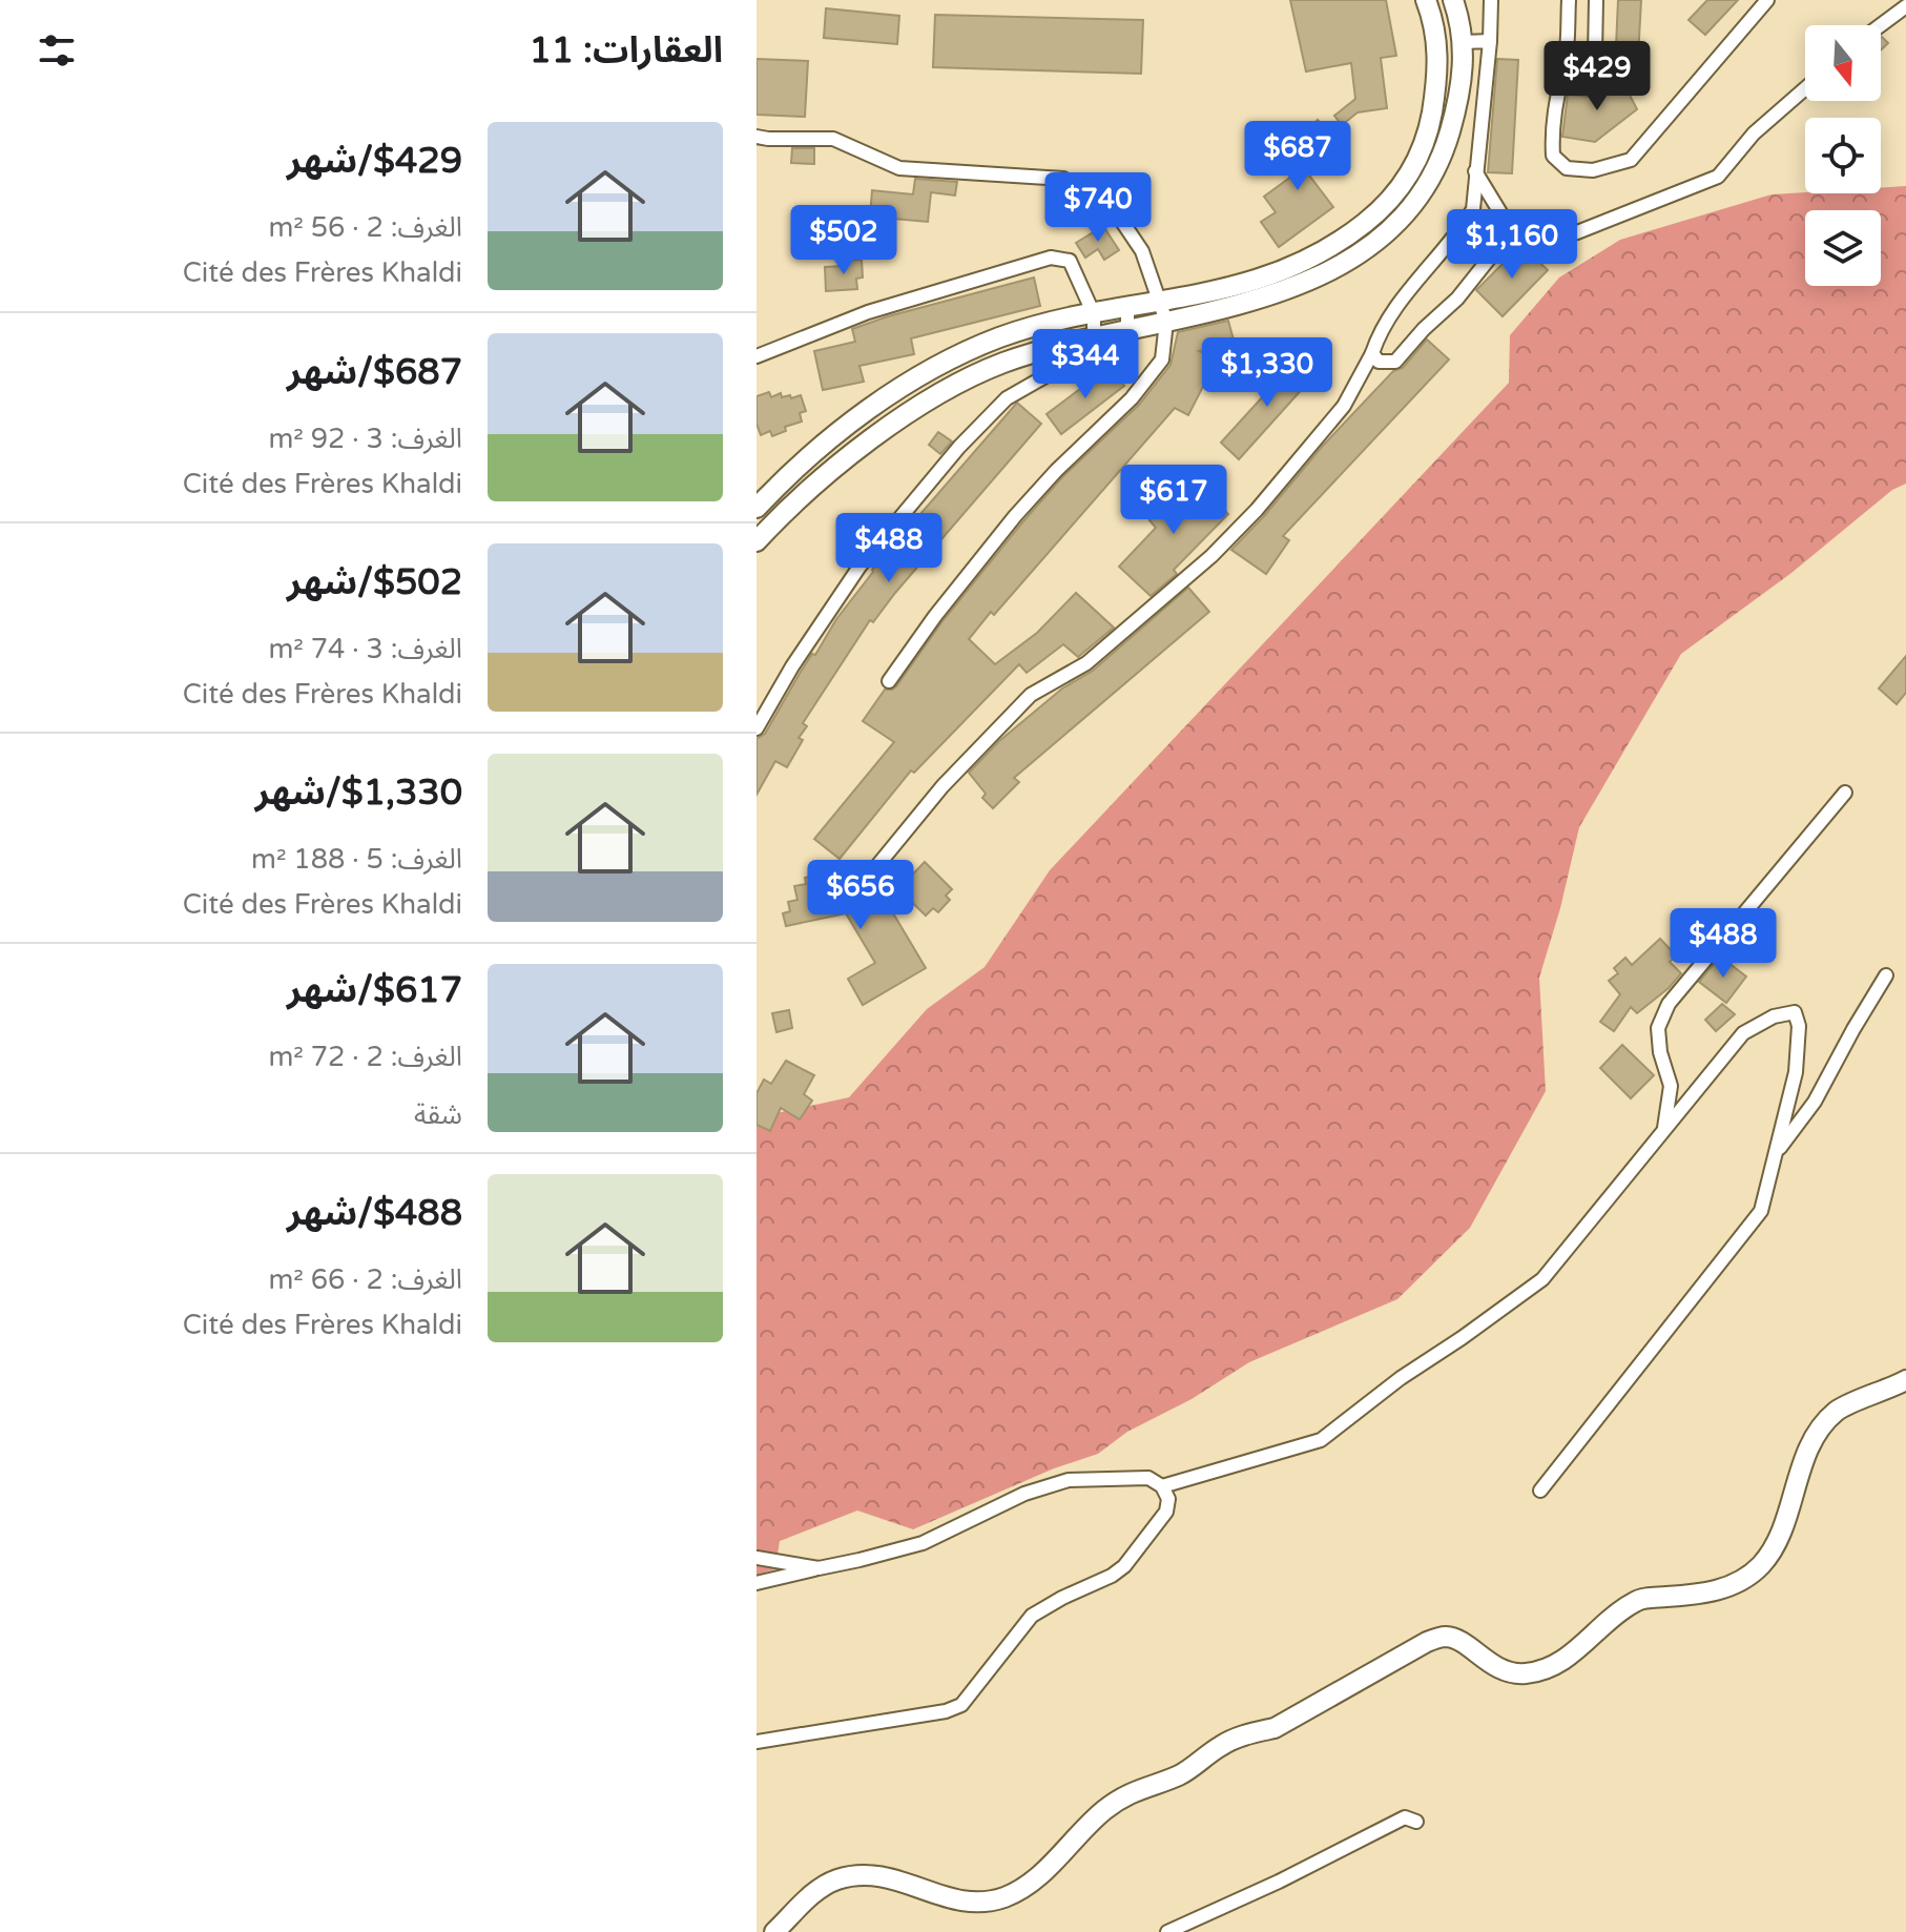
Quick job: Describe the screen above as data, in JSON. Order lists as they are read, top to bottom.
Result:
{
  "north": "bottom",
  "page": {
    "heading": "العقارات: 11",
    "price": [
      "$429",
      "$687",
      "$740",
      "$502",
      "$1,160",
      "$344",
      "$1,330",
      "$617",
      "$488",
      "$656",
      "$488"
    ],
    "list": [
      {
        "name": "$429/شهر",
        "note": "الغرف: 2 · 56 m² · Cité des Frères Khaldi"
      },
      {
        "name": "$687/شهر",
        "note": "الغرف: 3 · 92 m² · Cité des Frères Khaldi"
      },
      {
        "name": "$502/شهر",
        "note": "الغرف: 3 · 74 m² · Cité des Frères Khaldi"
      },
      {
        "name": "$1,330/شهر",
        "note": "الغرف: 5 · 188 m² · Cité des Frères Khaldi"
      },
      {
        "name": "$617/شهر",
        "note": "الغرف: 2 · 72 m² · شقة"
      },
      {
        "name": "$488/شهر",
        "note": "الغرف: 2 · 66 m² · Cité des Frères Khaldi"
      }
    ]
  }
}
